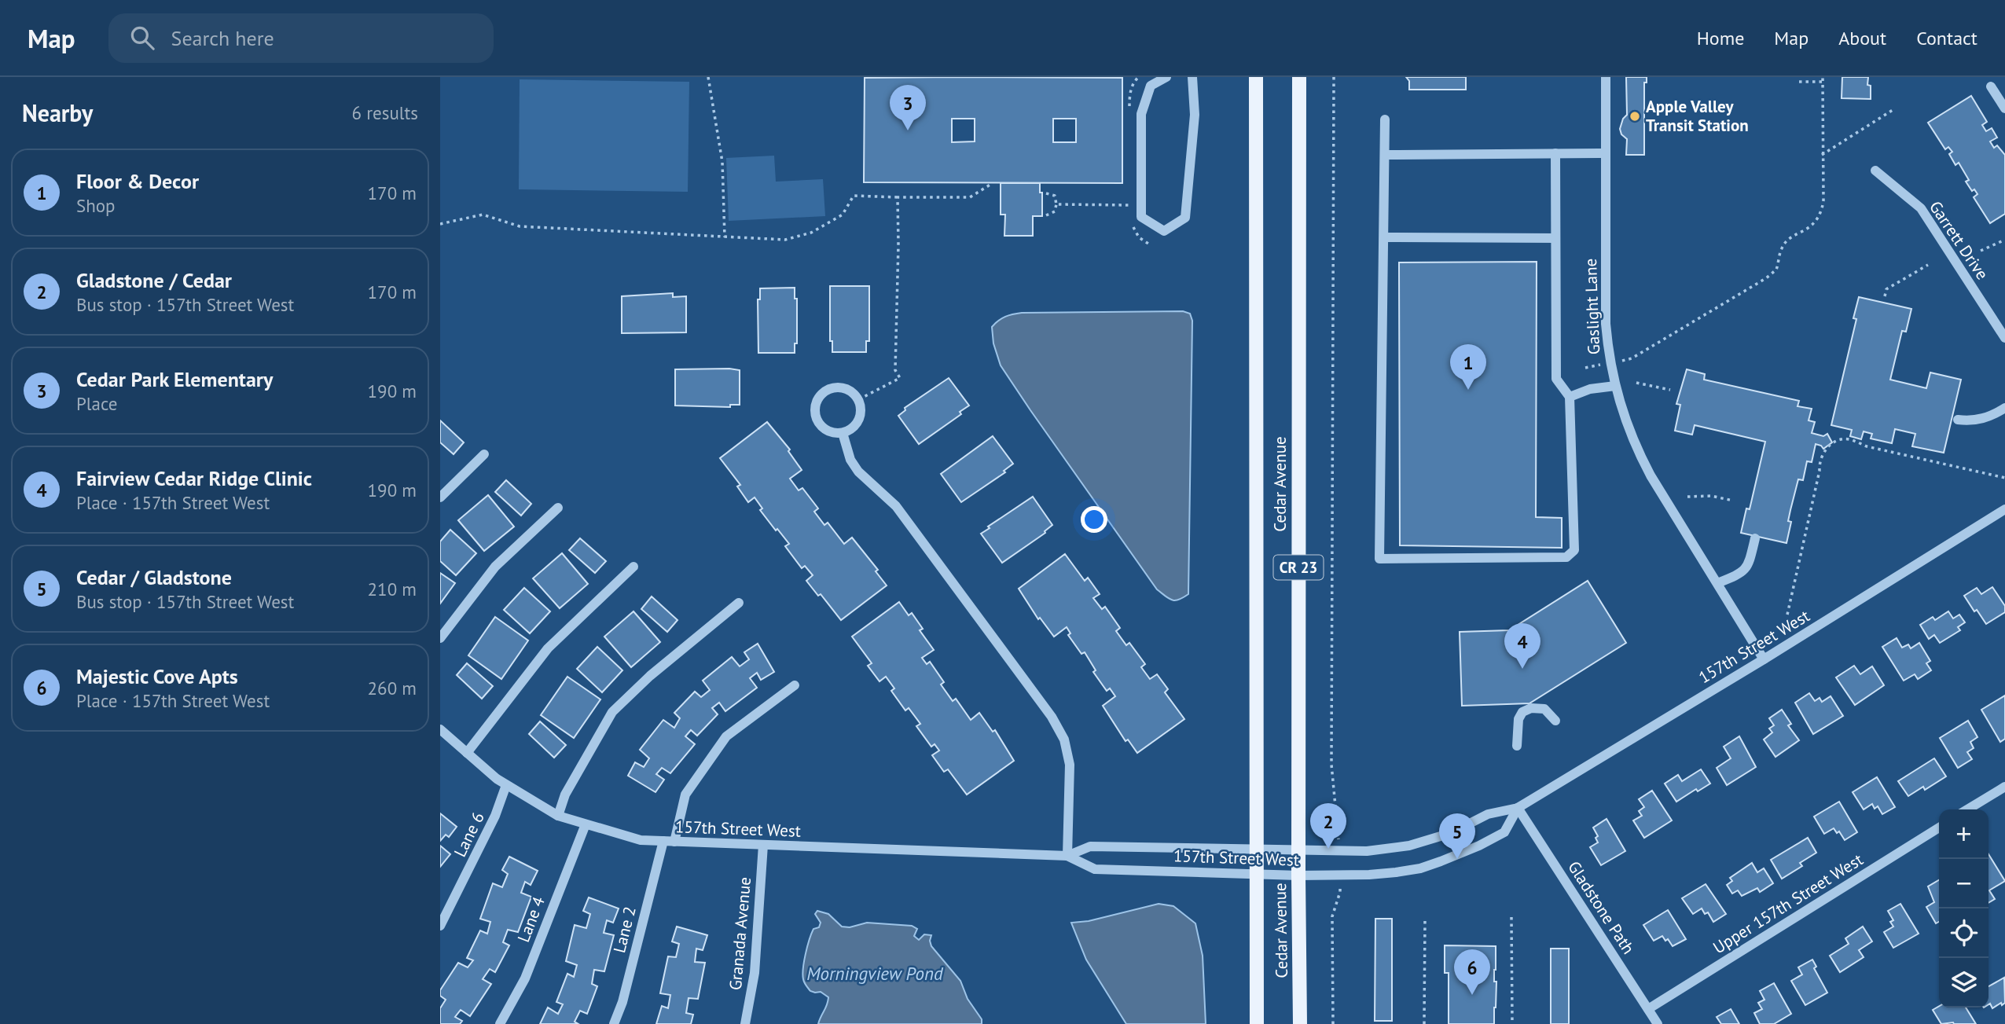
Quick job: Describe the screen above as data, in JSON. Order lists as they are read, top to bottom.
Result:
{
  "streets": {
    "main road": ["Cedar Avenue", "CR 23"],
    "street": [
      "Garrett Drive",
      "Gaslight Lane",
      "157th Street West",
      "Lane 6",
      "Upper 157th Street West",
      "Gladstone Path",
      "Lane 4",
      "Lane 2",
      "Granada Avenue"
    ]
  },
  "crossings": [
    ["Gaslight Lane", "157th Street West"],
    ["Cedar Avenue", "157th Street West"],
    ["157th Street West", "Lane 6"],
    ["157th Street West", "Gladstone Path"],
    ["157th Street West", "Lane 4"],
    ["157th Street West", "Lane 2"],
    ["157th Street West", "Granada Avenue"],
    ["Upper 157th Street West", "Gladstone Path"]
  ],
  "water": ["Morningview Pond"],
  "places": ["Apple Valley Transit Station"],
  "page": {
    "header": "Map",
    "search": "Search here",
    "nav": [
      "Home",
      "Map",
      "About",
      "Contact"
    ],
    "heading": ["Nearby", "6 results"],
    "pins": [
      "3",
      "1",
      "4",
      "2",
      "5",
      "6"
    ],
    "list": [
      {
        "mark": "1",
        "name": "Floor & Decor",
        "note": "Shop",
        "value": "170 m"
      },
      {
        "mark": "2",
        "name": "Gladstone / Cedar",
        "note": "Bus stop · 157th Street West",
        "value": "170 m"
      },
      {
        "mark": "3",
        "name": "Cedar Park Elementary",
        "note": "Place",
        "value": "190 m"
      },
      {
        "mark": "4",
        "name": "Fairview Cedar Ridge Clinic",
        "note": "Place · 157th Street West",
        "value": "190 m"
      },
      {
        "mark": "5",
        "name": "Cedar / Gladstone",
        "note": "Bus stop · 157th Street West",
        "value": "210 m"
      },
      {
        "mark": "6",
        "name": "Majestic Cove Apts",
        "note": "Place · 157th Street West",
        "value": "260 m"
      }
    ],
    "map_buttons": ["+", "−"]
  }
}
